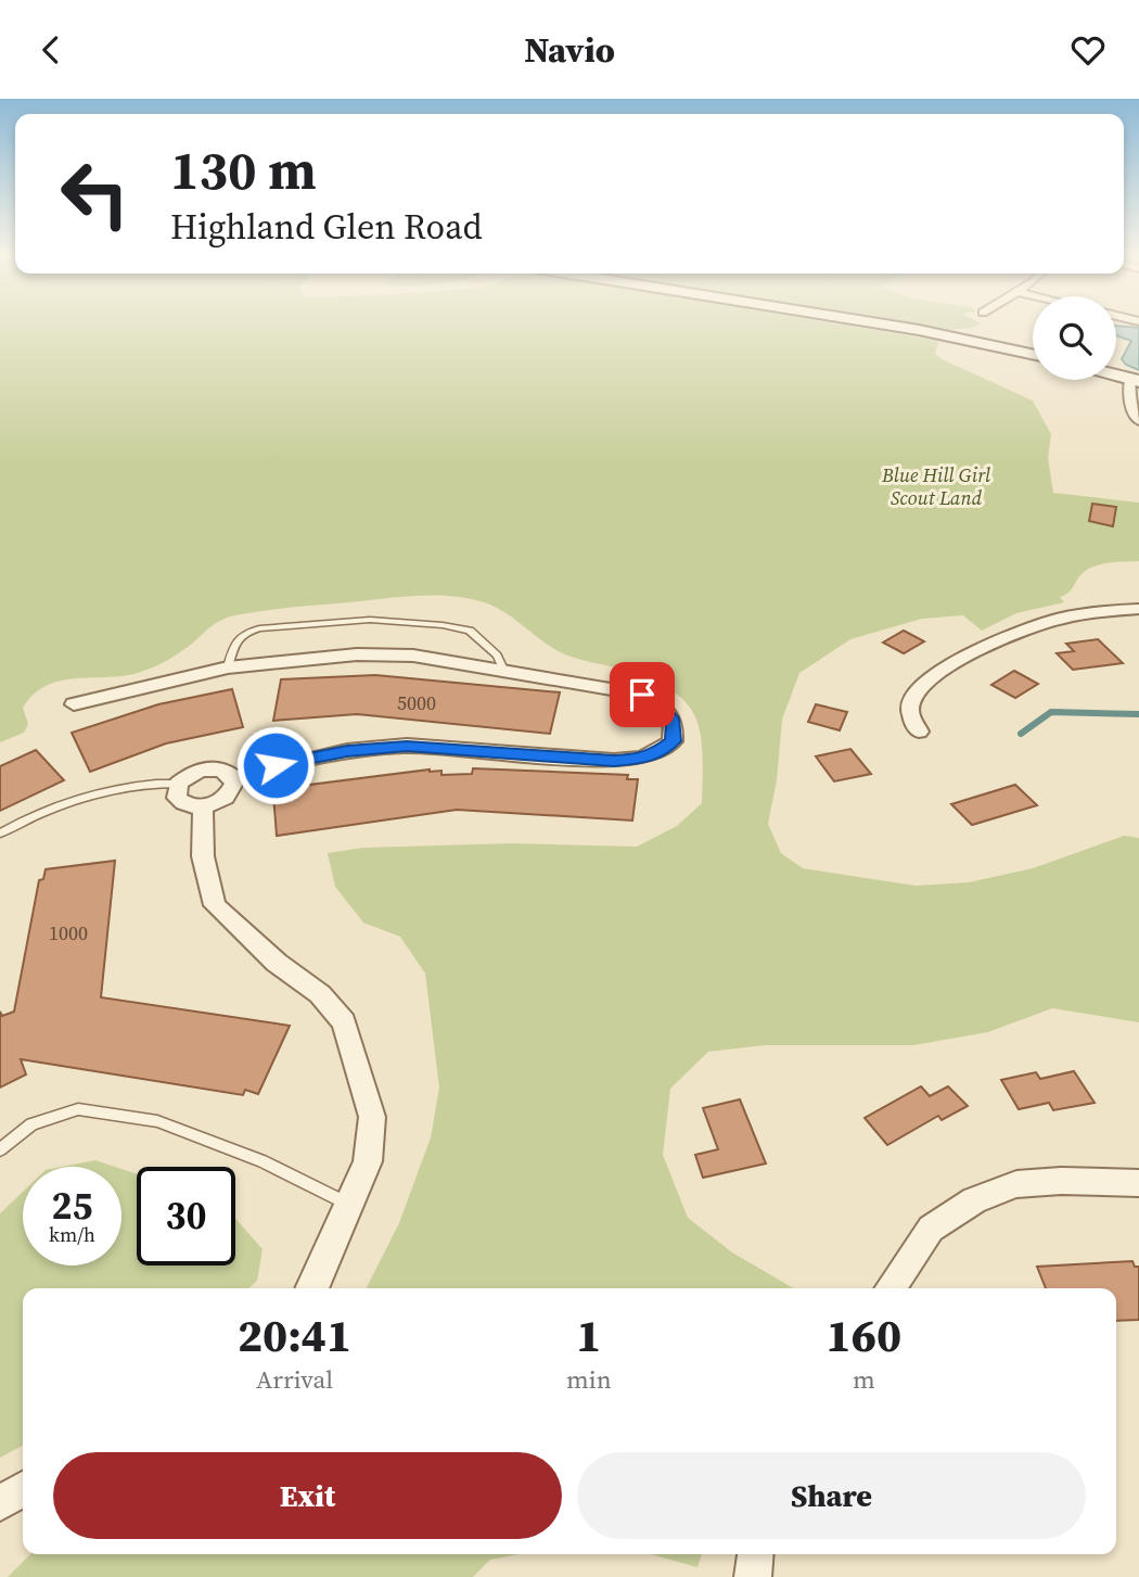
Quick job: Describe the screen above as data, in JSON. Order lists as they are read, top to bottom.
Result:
{
  "parks": ["Blue Hill Girl Scout Land"],
  "house_numbers": ["5000", "1000"],
  "page": {
    "header": "Navio",
    "turn": ["130 m", "Highland Glen Road"],
    "speed": "25 km/h",
    "limit": "30",
    "eta": [
      "20:41",
      "Arrival",
      "1",
      "min",
      "160",
      "m"
    ],
    "buttons": ["Exit", "Share"]
  }
}
